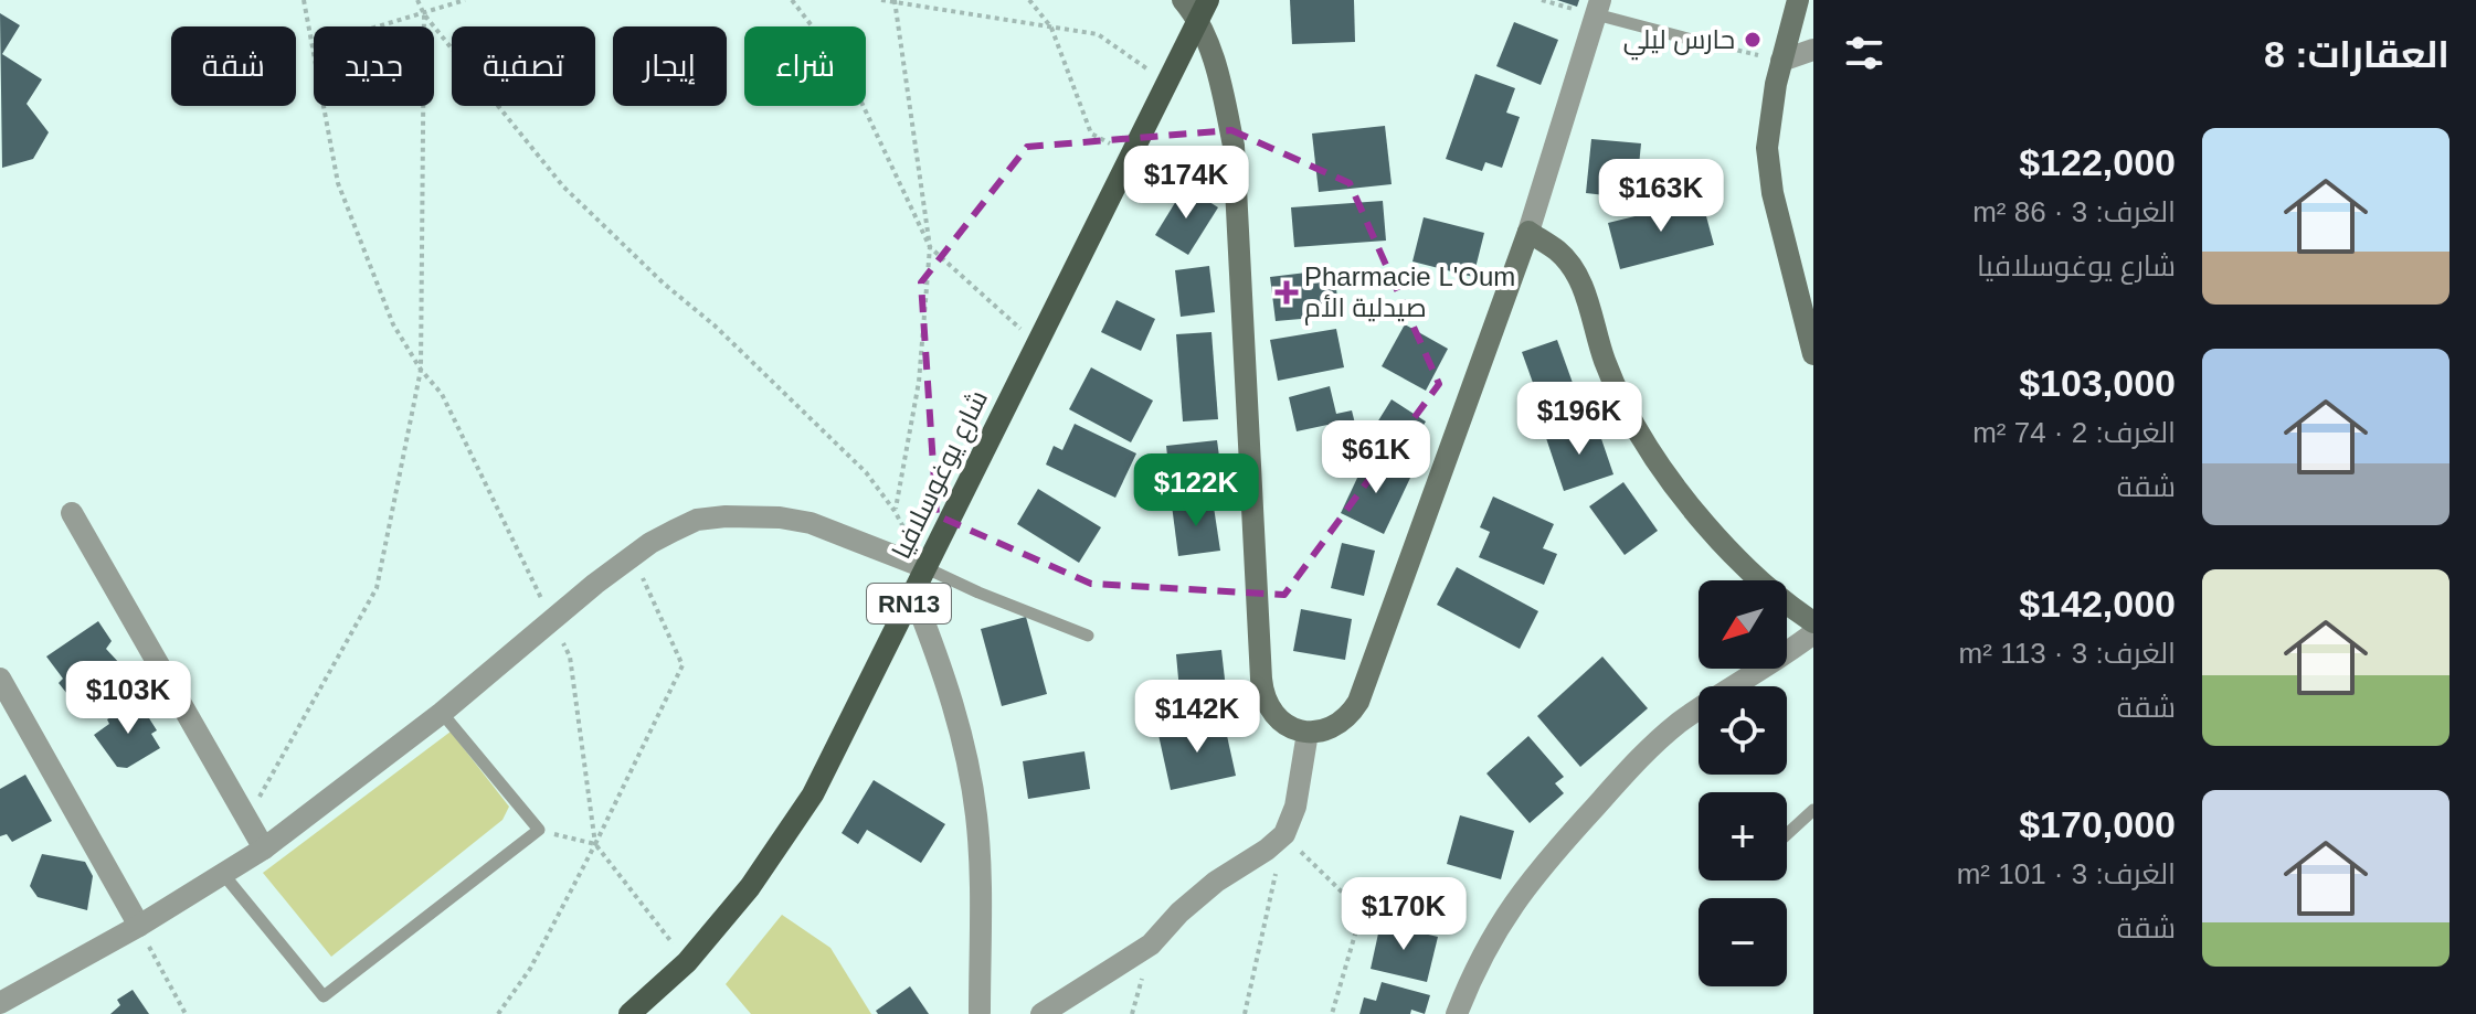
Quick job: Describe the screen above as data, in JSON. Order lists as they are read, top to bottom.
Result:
{
  "streets": {
    "main road": ["شارع يوغوسلافيا", "RN13"]
  },
  "places": {
    "other": ["حارس ليلي"],
    "health": ["Pharmacie L'Oum صيدلية الأم"]
  },
  "north": "bottom left",
  "page": {
    "heading": "العقارات: 8",
    "chip": [
      "شراء",
      "إيجار",
      "تصفية",
      "جديد",
      "شقة"
    ],
    "list": [
      {
        "name": "$122,000",
        "note": "الغرف: 3 · 86 m² · شارع يوغوسلافيا"
      },
      {
        "name": "$103,000",
        "note": "الغرف: 2 · 74 m² · شقة"
      },
      {
        "name": "$142,000",
        "note": "الغرف: 3 · 113 m² · شقة"
      },
      {
        "name": "$170,000",
        "note": "الغرف: 3 · 101 m² · شقة"
      }
    ],
    "price": [
      "$174K",
      "$163K",
      "$196K",
      "$61K",
      "$122K",
      "$103K",
      "$142K",
      "$170K"
    ],
    "map_buttons": ["+", "−"]
  }
}
